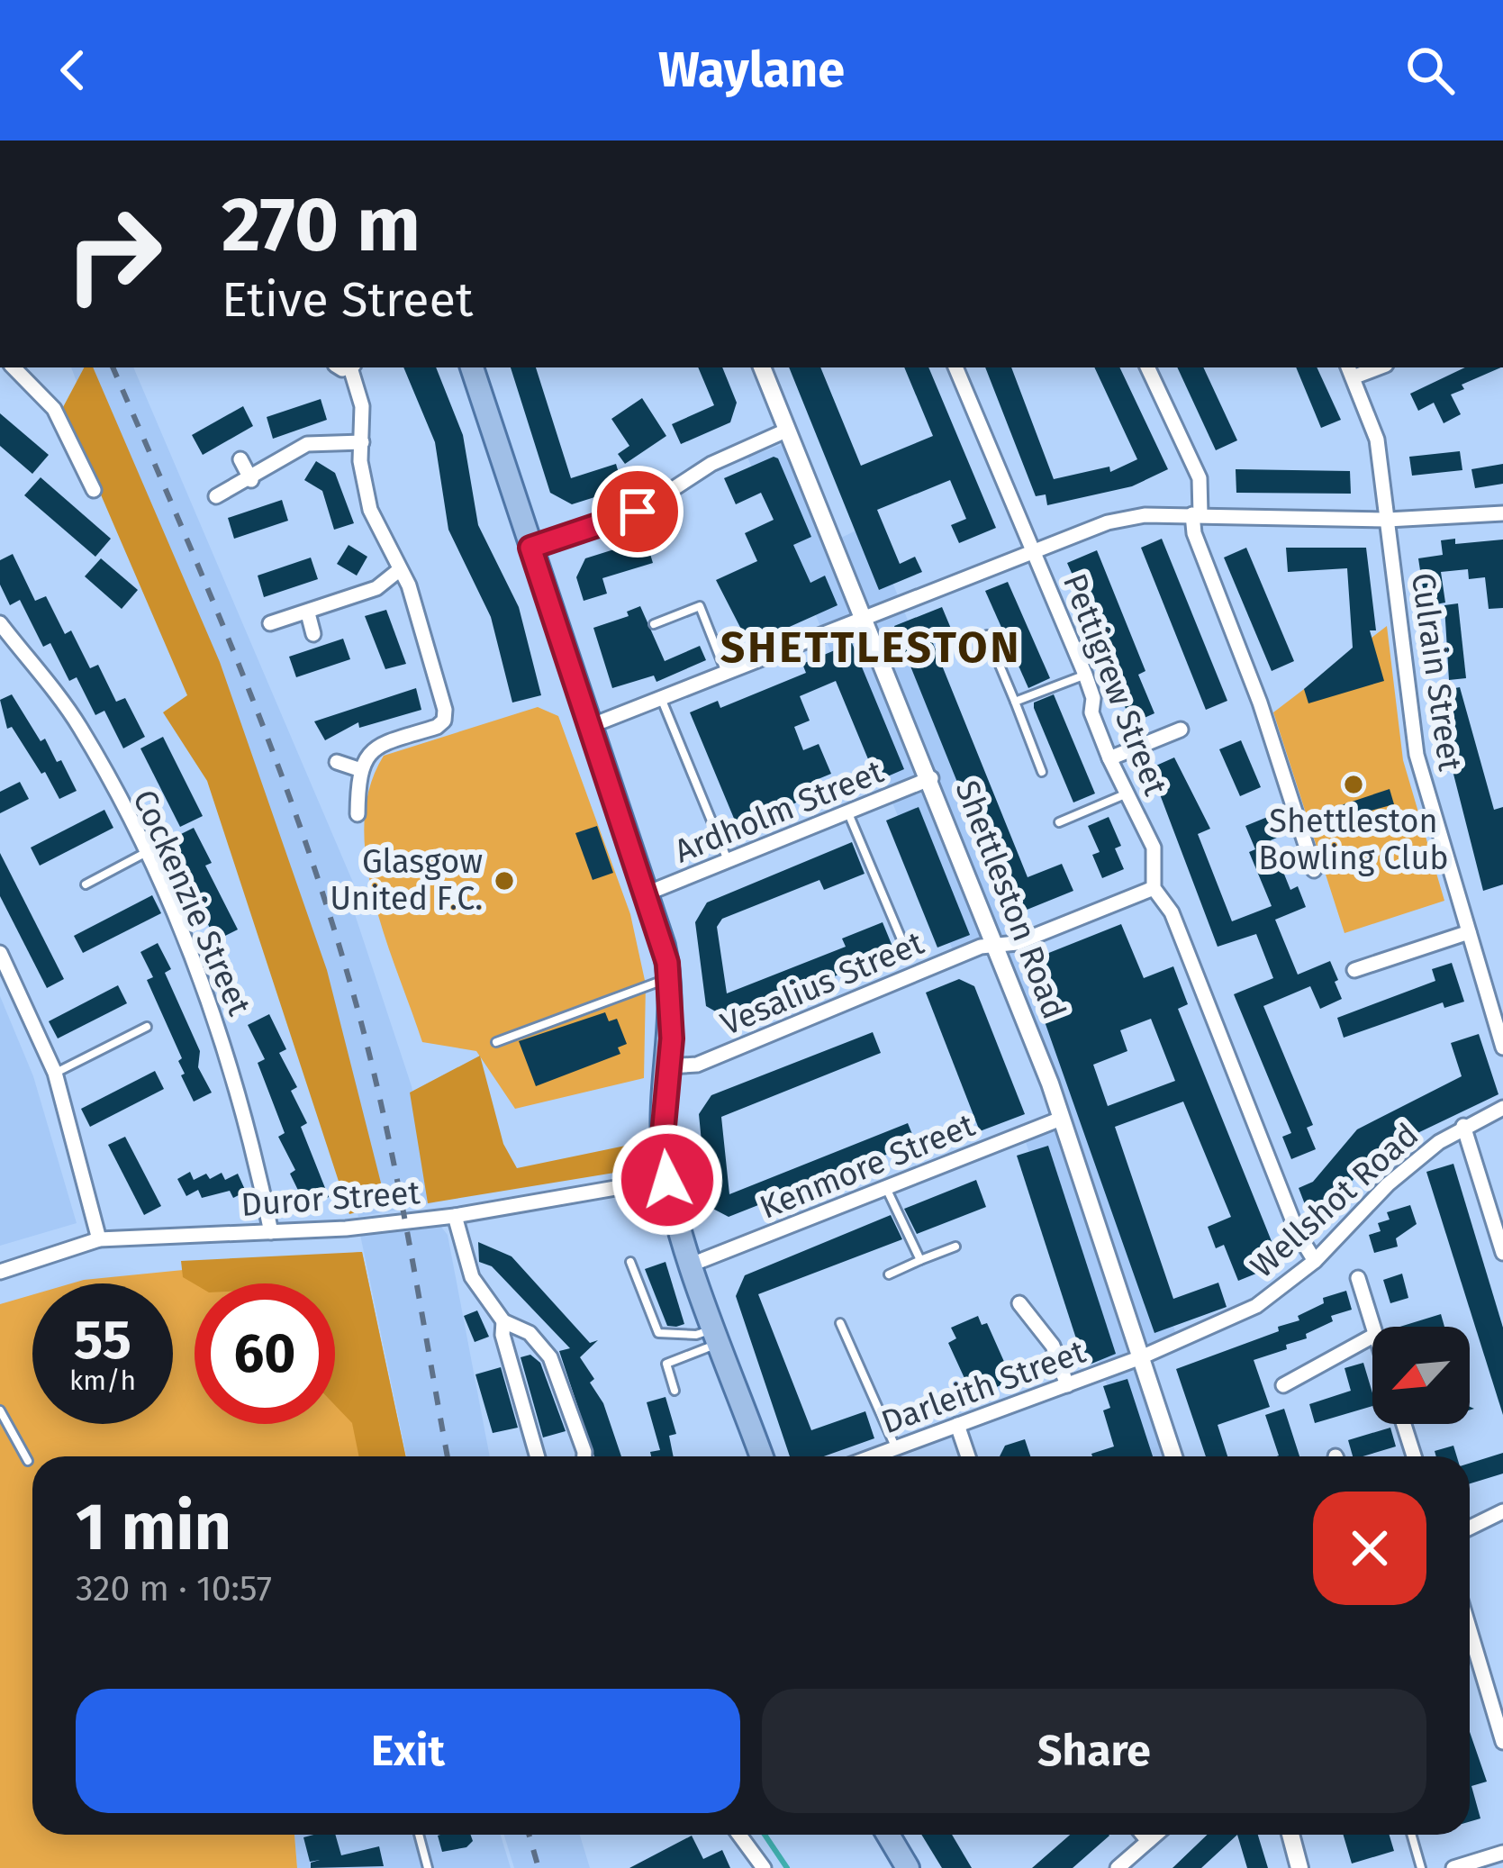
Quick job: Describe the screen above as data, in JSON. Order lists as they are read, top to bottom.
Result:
{
  "streets": {
    "street": [
      "Culrain Street",
      "Pettigrew Street",
      "Ardholm Street",
      "Shettleston Road",
      "Cockenzie Street",
      "Vesalius Street",
      "Kenmore Street",
      "Duror Street",
      "Wellshot Road",
      "Darleith Street"
    ]
  },
  "crossings": [
    ["Pettigrew Street", "Vesalius Street"],
    ["Pettigrew Street", "Wellshot Road"],
    ["Ardholm Street", "Shettleston Road"],
    ["Shettleston Road", "Vesalius Street"],
    ["Shettleston Road", "Kenmore Street"],
    ["Shettleston Road", "Wellshot Road"],
    ["Shettleston Road", "Darleith Street"],
    ["Cockenzie Street", "Duror Street"],
    ["Wellshot Road", "Darleith Street"]
  ],
  "districts": ["SHETTLESTON"],
  "places": ["Shettleston Bowling Club", "Glasgow United F.C."],
  "north": "bottom left",
  "page": {
    "header": "Waylane",
    "turn": ["270 m", "Etive Street"],
    "speed": "55 km/h",
    "limit": "60",
    "heading": ["1 min", "320 m · 10:57"],
    "buttons": ["Exit", "Share"]
  }
}
